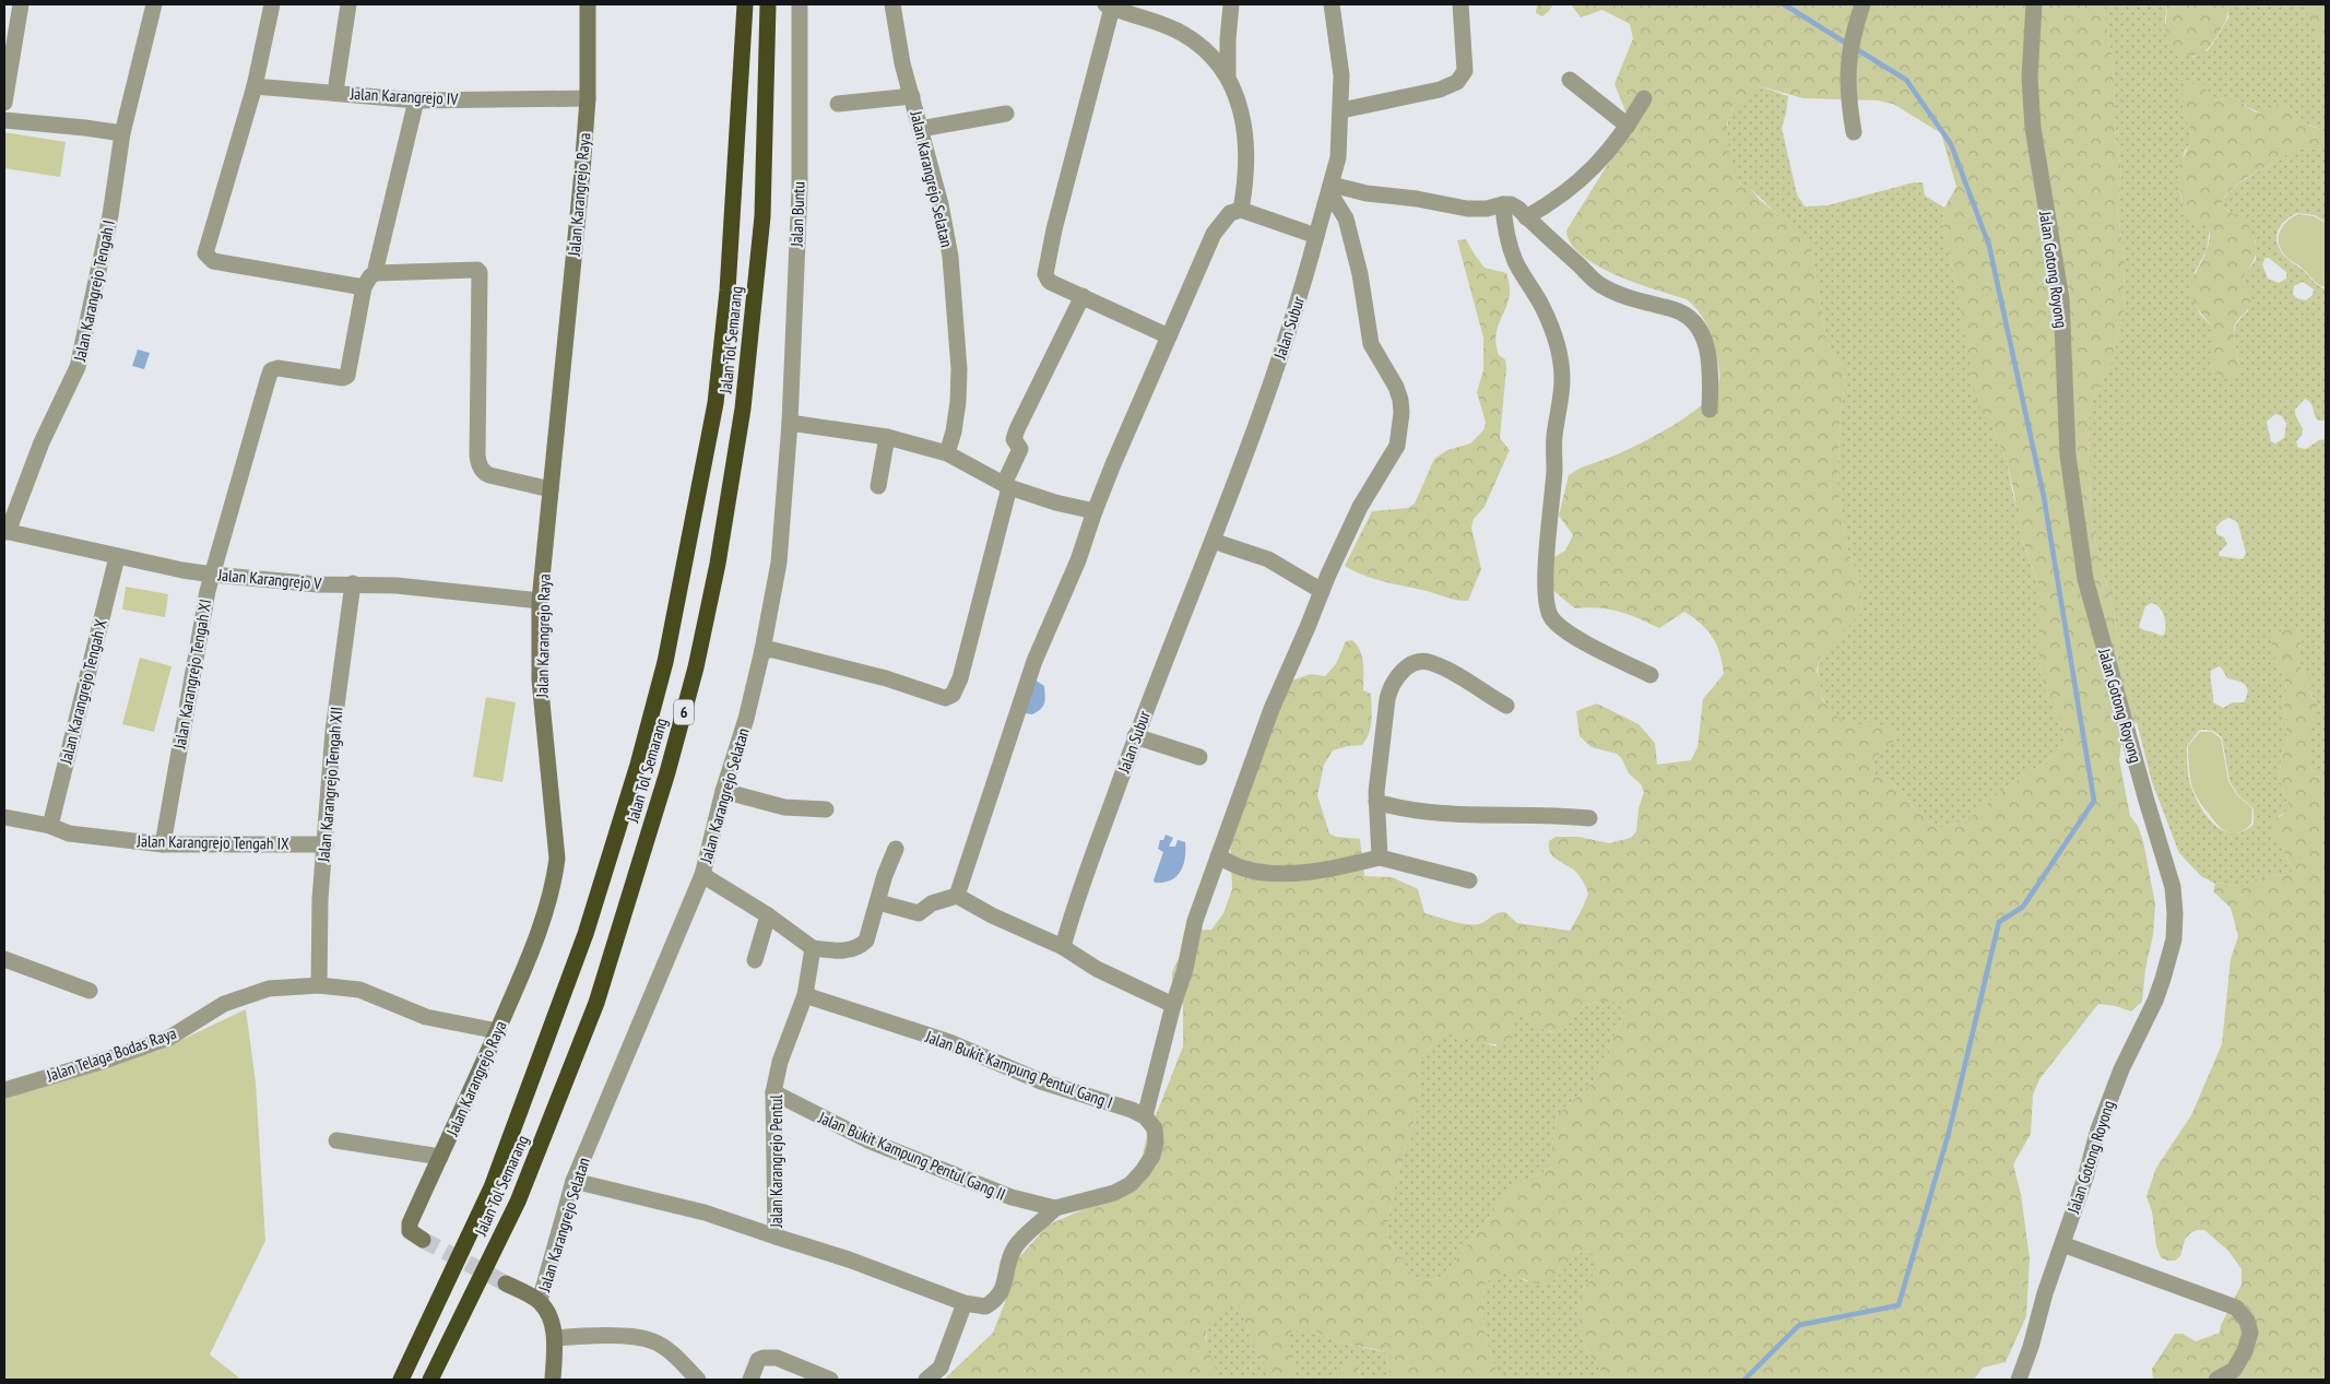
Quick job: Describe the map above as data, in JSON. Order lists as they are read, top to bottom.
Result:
{
  "streets": {
    "highway": ["Jalan Tol Semarang", "6"],
    "main road": ["Jalan Karangrejo Raya"],
    "street": [
      "Jalan Karangrejo IV",
      "Jalan Karangrejo Selatan",
      "Jalan Buntu",
      "Jalan Gotong Royong",
      "Jalan Karangrejo Tengah I",
      "Jalan Subur",
      "Jalan Karangrejo V",
      "Jalan Karangrejo Tengah XI",
      "Jalan Karangrejo Tengah X",
      "Jalan Karangrejo Tengah XII",
      "Jalan Karangrejo Tengah IX",
      "Jalan Telaga Bodas Raya",
      "Jalan Bukit Kampung Pentul Gang I",
      "Jalan Bukit Kampung Pentul Gang II",
      "Jalan Karangrejo Pentul"
    ]
  },
  "crossings": [
    ["Jalan Karangrejo IV", "Jalan Karangrejo Raya"],
    ["Jalan Karangrejo Selatan", "Jalan Buntu"],
    ["Jalan Karangrejo Selatan", "Jalan Karangrejo Pentul"],
    ["Jalan Karangrejo Raya", "Jalan Karangrejo V"],
    ["Jalan Karangrejo Raya", "Jalan Telaga Bodas Raya"],
    ["Jalan Karangrejo Tengah I", "Jalan Karangrejo V"],
    ["Jalan Karangrejo V", "Jalan Karangrejo Tengah XI"],
    ["Jalan Karangrejo V", "Jalan Karangrejo Tengah X"],
    ["Jalan Karangrejo V", "Jalan Karangrejo Tengah XII"],
    ["Jalan Karangrejo Tengah XI", "Jalan Karangrejo Tengah IX"],
    ["Jalan Karangrejo Tengah X", "Jalan Karangrejo Tengah IX"],
    ["Jalan Karangrejo Tengah XII", "Jalan Karangrejo Tengah IX"],
    ["Jalan Karangrejo Tengah XII", "Jalan Telaga Bodas Raya"],
    ["Jalan Bukit Kampung Pentul Gang I", "Jalan Karangrejo Pentul"],
    ["Jalan Bukit Kampung Pentul Gang II", "Jalan Karangrejo Pentul"]
  ]
}
